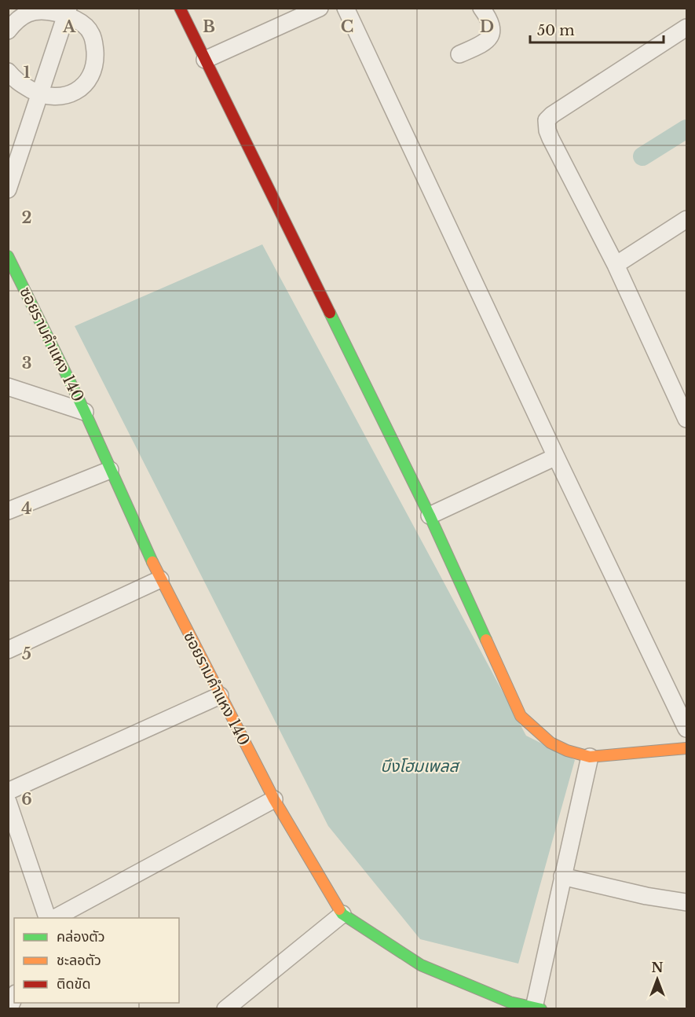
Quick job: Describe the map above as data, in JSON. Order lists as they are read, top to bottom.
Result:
{
  "streets": {
    "street": ["ซอยรามคำแหง 140"]
  },
  "water": ["บึงโฮมเพลส"],
  "legend": ["คล่องตัว", "ชะลอตัว", "ติดขัด"],
  "scale_bar": "50 m",
  "north": "top",
  "grid": {
    "columns": [
      "A",
      "B",
      "C",
      "D"
    ],
    "rows": [
      "1",
      "2",
      "3",
      "4",
      "5",
      "6"
    ]
  }
}
